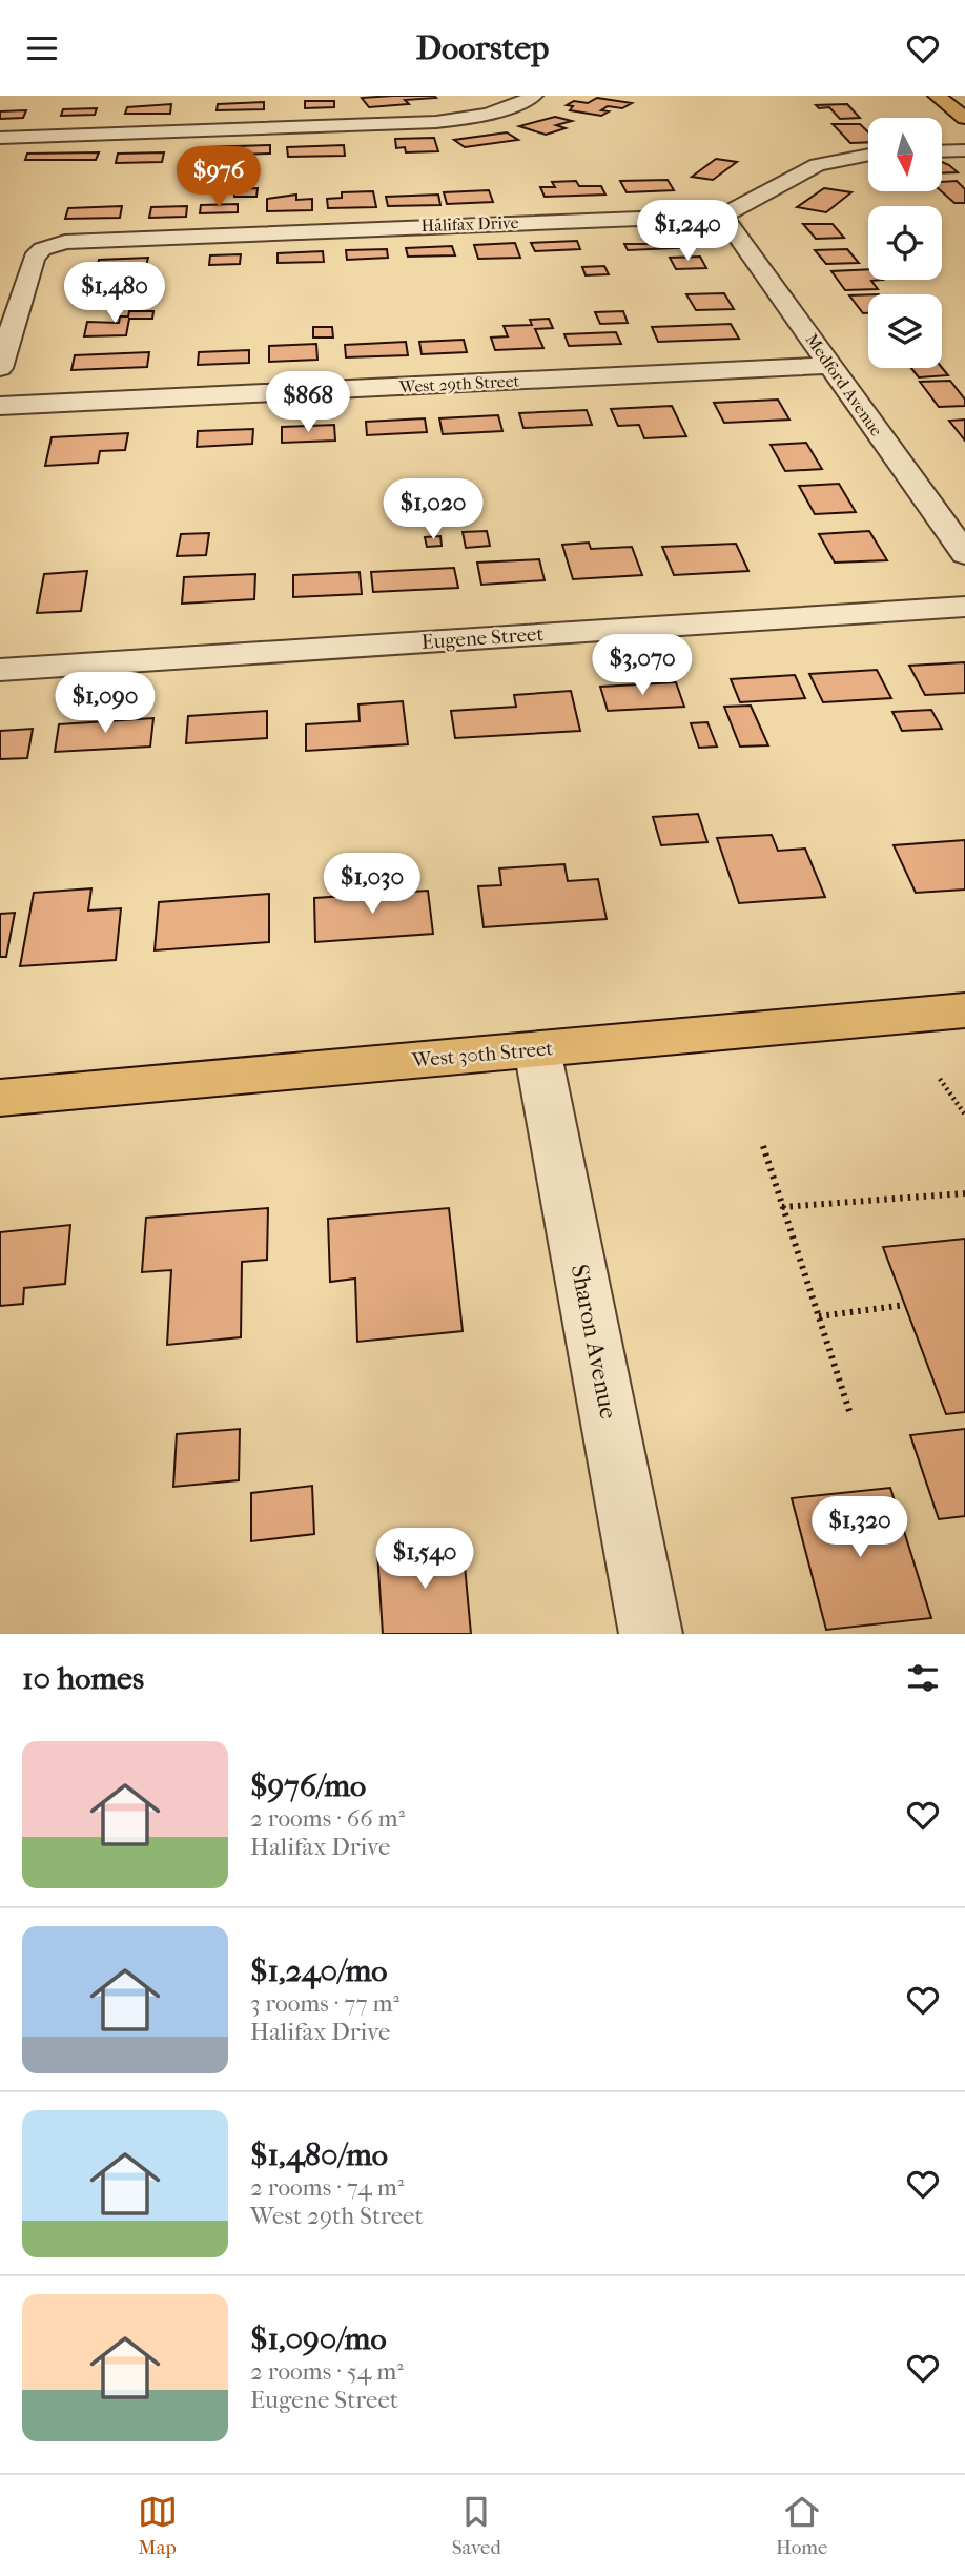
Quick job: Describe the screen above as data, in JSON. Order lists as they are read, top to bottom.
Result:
{
  "streets": {
    "main road": ["West 30th Street"],
    "street": [
      "Halifax Drive",
      "West 29th Street",
      "Medford Avenue",
      "Eugene Street",
      "Sharon Avenue"
    ]
  },
  "crossings": [
    ["Halifax Drive", "Medford Avenue"],
    ["West 29th Street", "Medford Avenue"],
    ["West 30th Street", "Sharon Avenue"]
  ],
  "north": "bottom",
  "page": {
    "header": "Doorstep",
    "price": [
      "$976",
      "$1,240",
      "$1,480",
      "$868",
      "$1,020",
      "$3,070",
      "$1,090",
      "$1,030",
      "$1,320",
      "$1,540"
    ],
    "heading": "10 homes",
    "list": [
      {
        "name": "$976/mo",
        "note": "2 rooms · 66 m² · Halifax Drive"
      },
      {
        "name": "$1,240/mo",
        "note": "3 rooms · 77 m² · Halifax Drive"
      },
      {
        "name": "$1,480/mo",
        "note": "2 rooms · 74 m² · West 29th Street"
      },
      {
        "name": "$1,090/mo",
        "note": "2 rooms · 54 m² · Eugene Street"
      }
    ],
    "tabs": ["Map", "Saved", "Home"]
  }
}
